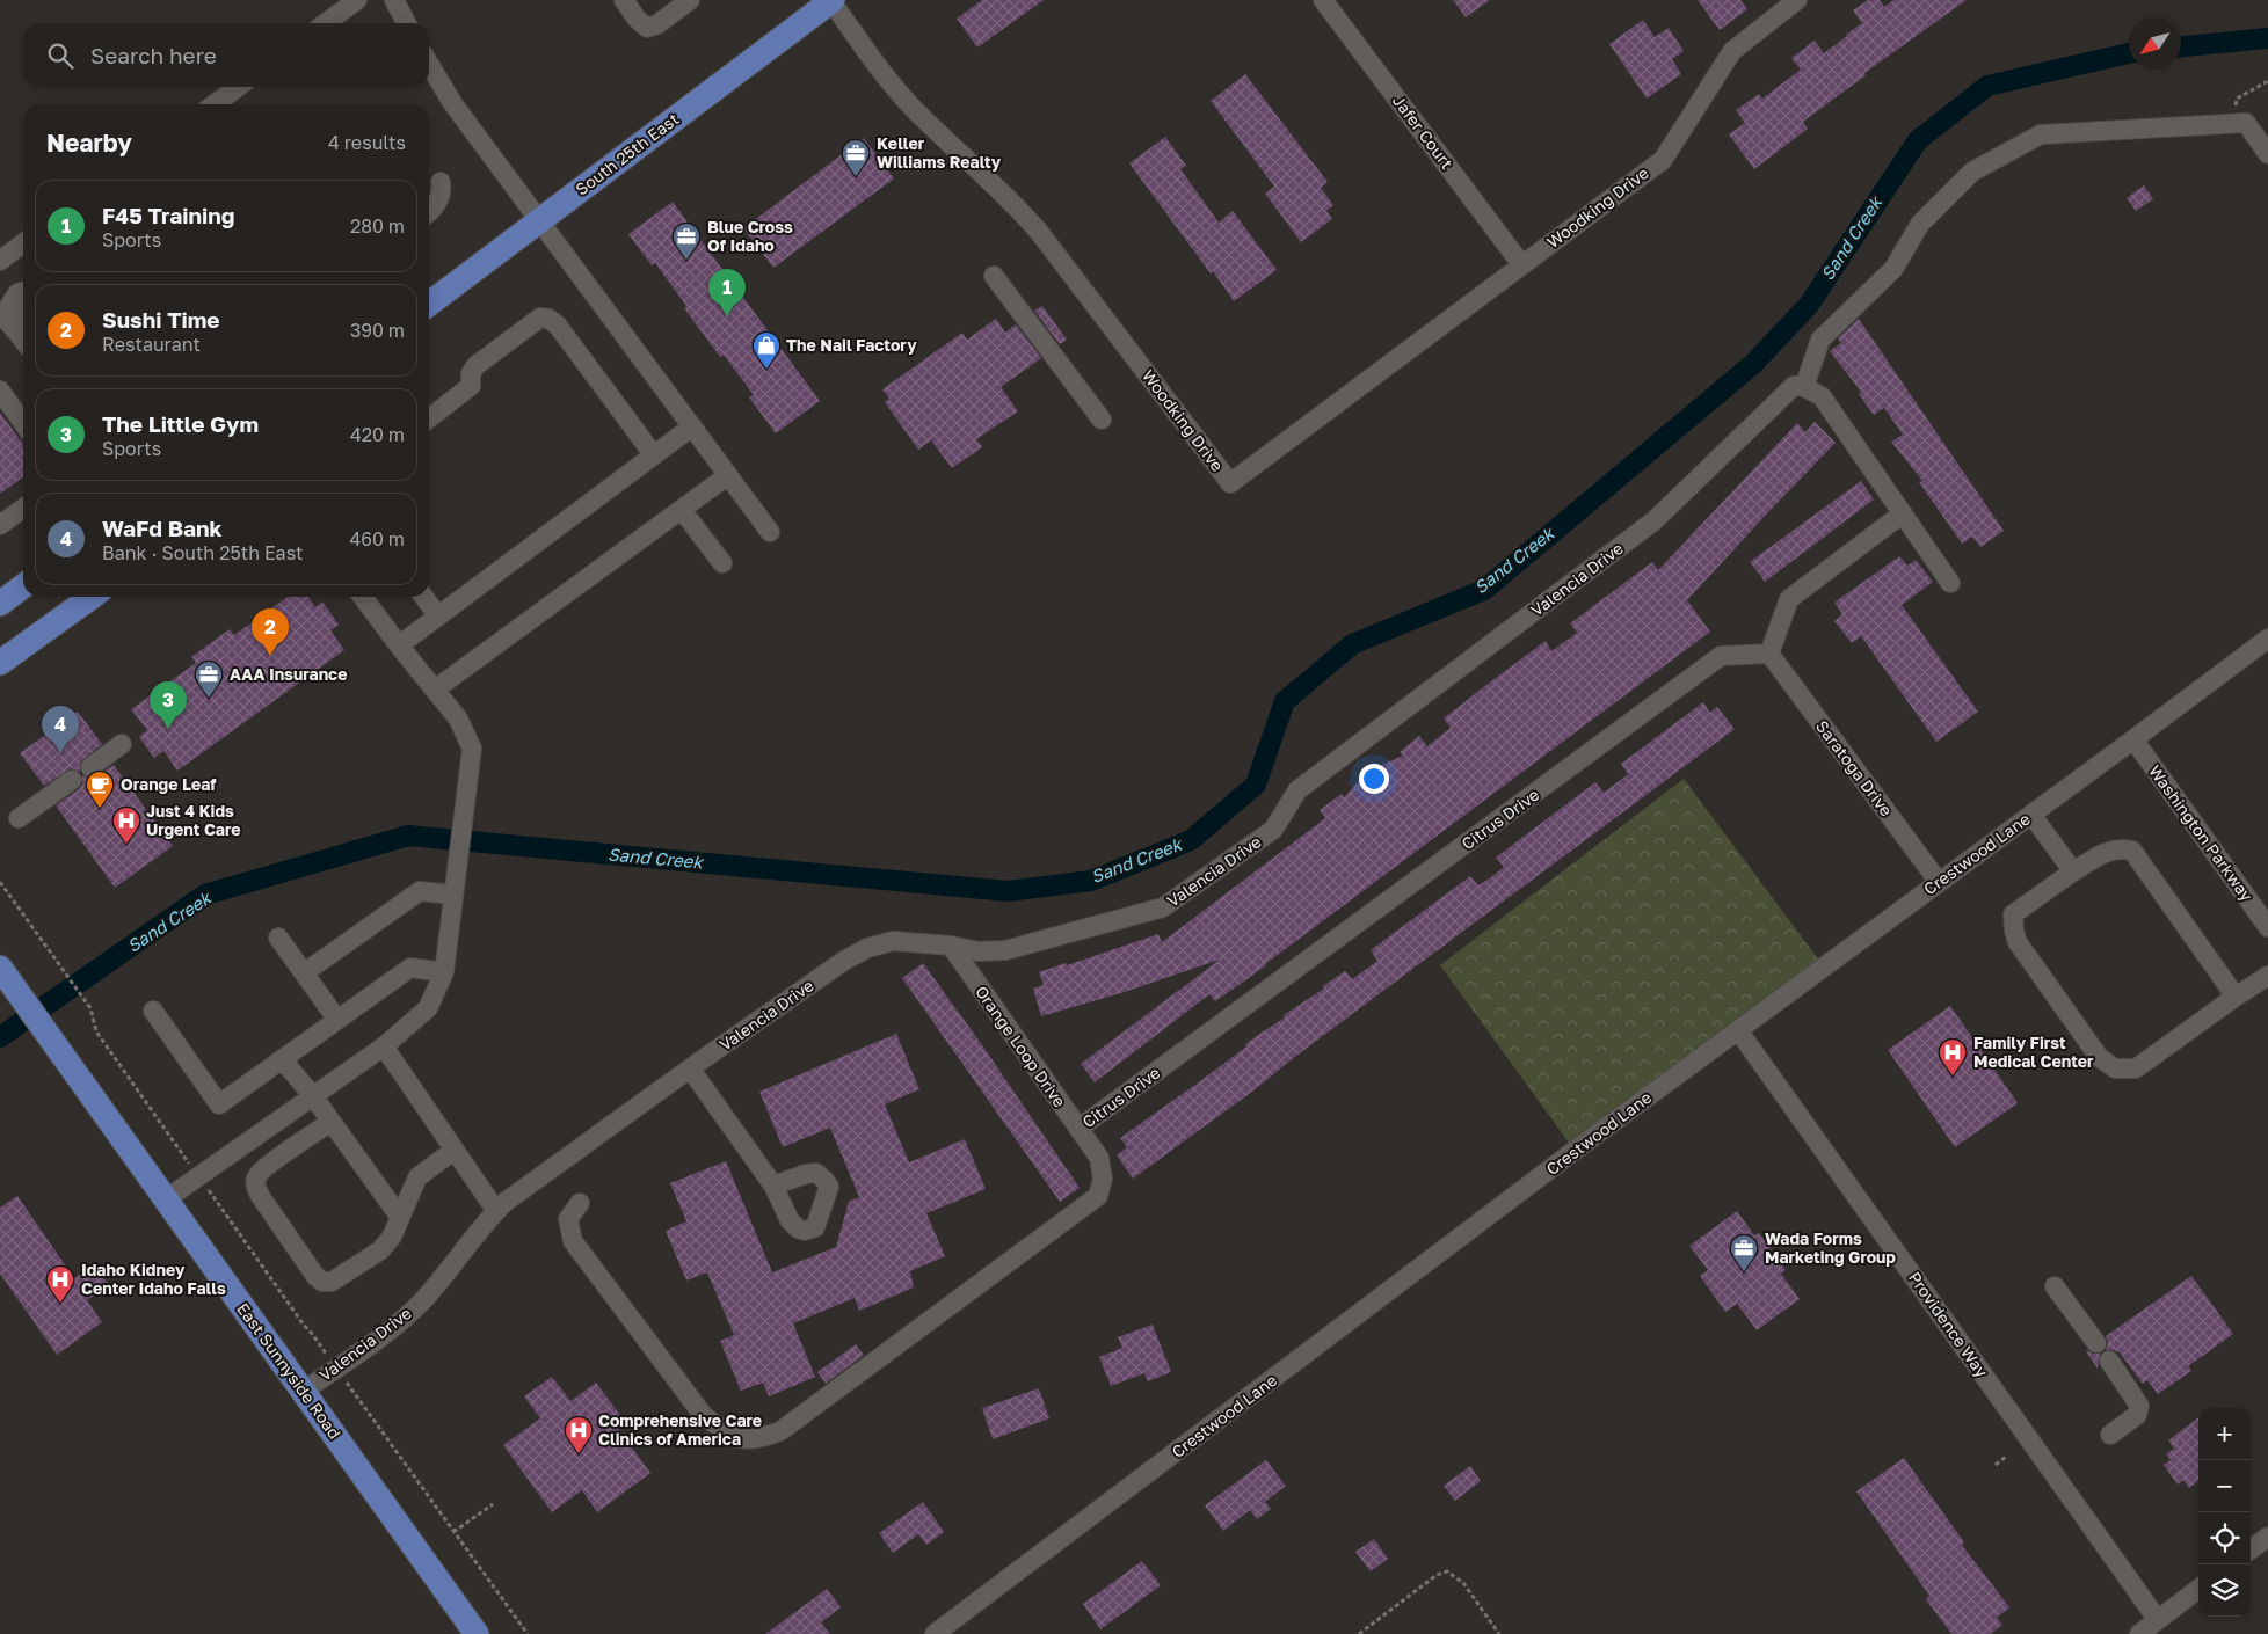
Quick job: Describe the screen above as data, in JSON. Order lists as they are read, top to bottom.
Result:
{
  "streets": {
    "main road": ["South 25th East", "East Sunnyside Road"],
    "street": [
      "Jafer Court",
      "Woodking Drive",
      "Valencia Drive",
      "Saratoga Drive",
      "Citrus Drive",
      "Washington Parkway",
      "Crestwood Lane",
      "Orange Loop Drive",
      "Providence Way"
    ]
  },
  "crossings": [
    ["Jafer Court", "Woodking Drive"],
    ["South 25th East", "Woodking Drive"],
    ["Valencia Drive", "Orange Loop Drive"],
    ["Valencia Drive", "East Sunnyside Road"],
    ["Saratoga Drive", "Citrus Drive"],
    ["Saratoga Drive", "Crestwood Lane"],
    ["Citrus Drive", "Orange Loop Drive"],
    ["Washington Parkway", "Crestwood Lane"],
    ["Crestwood Lane", "Providence Way"]
  ],
  "water": ["Sand Creek"],
  "places": {
    "office": [
      "Keller Williams Realty",
      "Blue Cross Of Idaho",
      "AAA Insurance",
      "Wada Forms Marketing Group"
    ],
    "shop": ["The Nail Factory"],
    "cafe": ["Orange Leaf"],
    "hospital": [
      "Just 4 Kids Urgent Care",
      "Family First Medical Center",
      "Idaho Kidney Center Idaho Falls",
      "Comprehensive Care Clinics of America"
    ]
  },
  "north": "bottom left",
  "page": {
    "search": "Search here",
    "heading": ["Nearby", "4 results"],
    "list": [
      {
        "mark": "1",
        "name": "F45 Training",
        "note": "Sports",
        "value": "280 m"
      },
      {
        "mark": "2",
        "name": "Sushi Time",
        "note": "Restaurant",
        "value": "390 m"
      },
      {
        "mark": "3",
        "name": "The Little Gym",
        "note": "Sports",
        "value": "420 m"
      },
      {
        "mark": "4",
        "name": "WaFd Bank",
        "note": "Bank · South 25th East",
        "value": "460 m"
      }
    ],
    "pins": [
      "1",
      "2",
      "3",
      "4"
    ],
    "map_buttons": ["+", "−"]
  }
}
